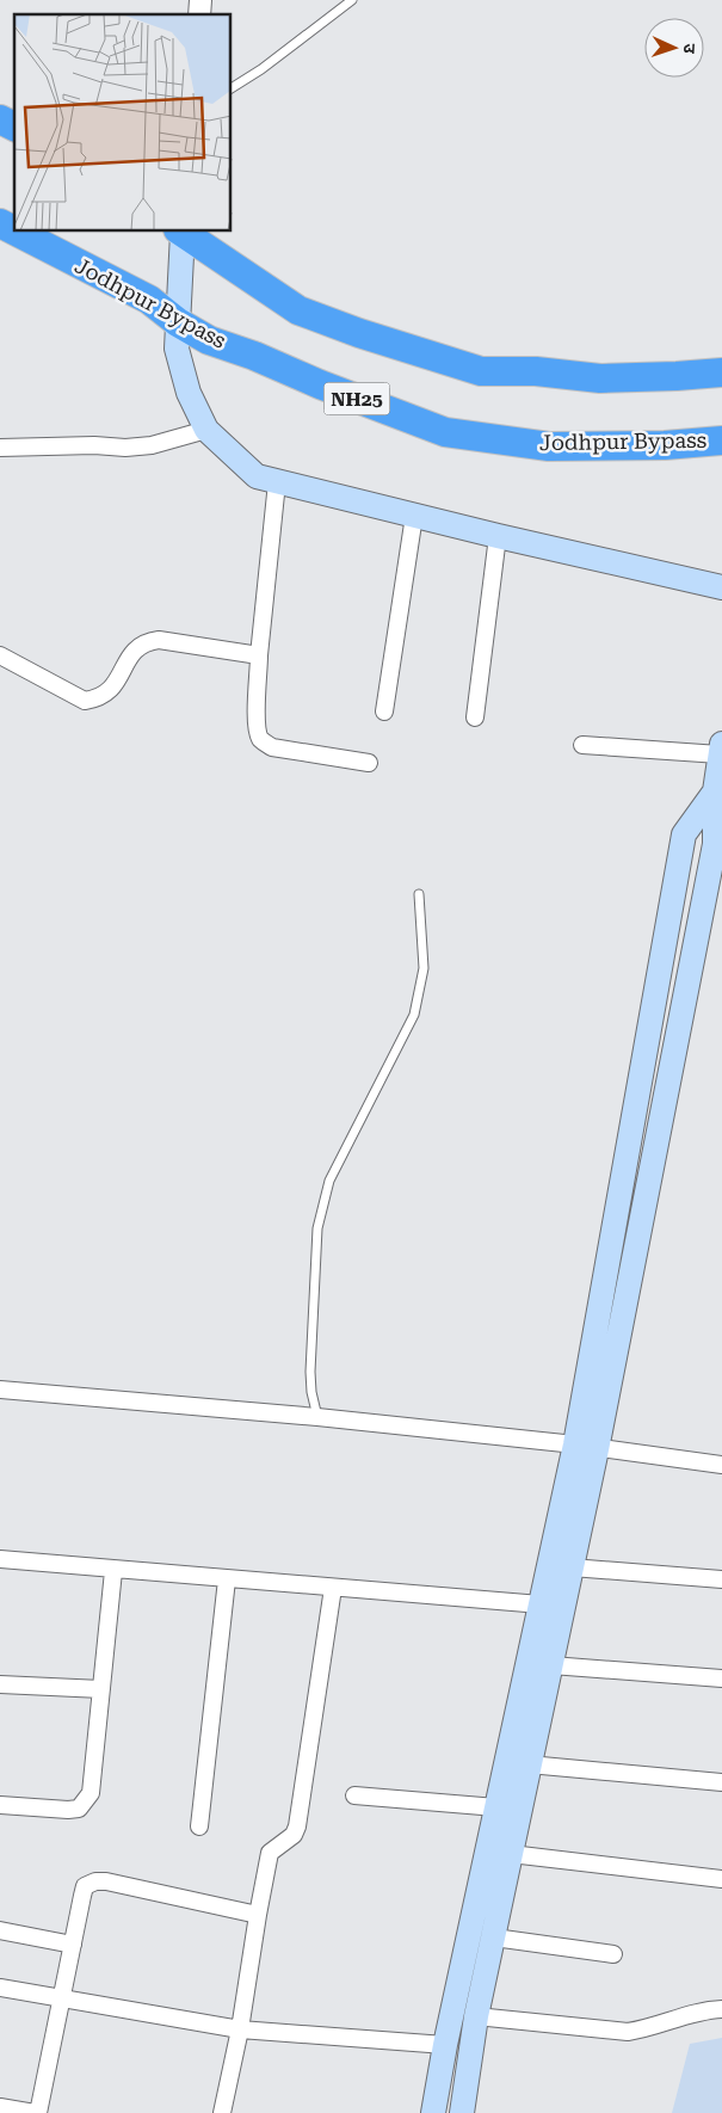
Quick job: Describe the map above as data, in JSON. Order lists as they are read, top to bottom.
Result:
{
  "streets": {
    "highway": ["Jodhpur Bypass", "NH25"]
  },
  "north": "right"
}
